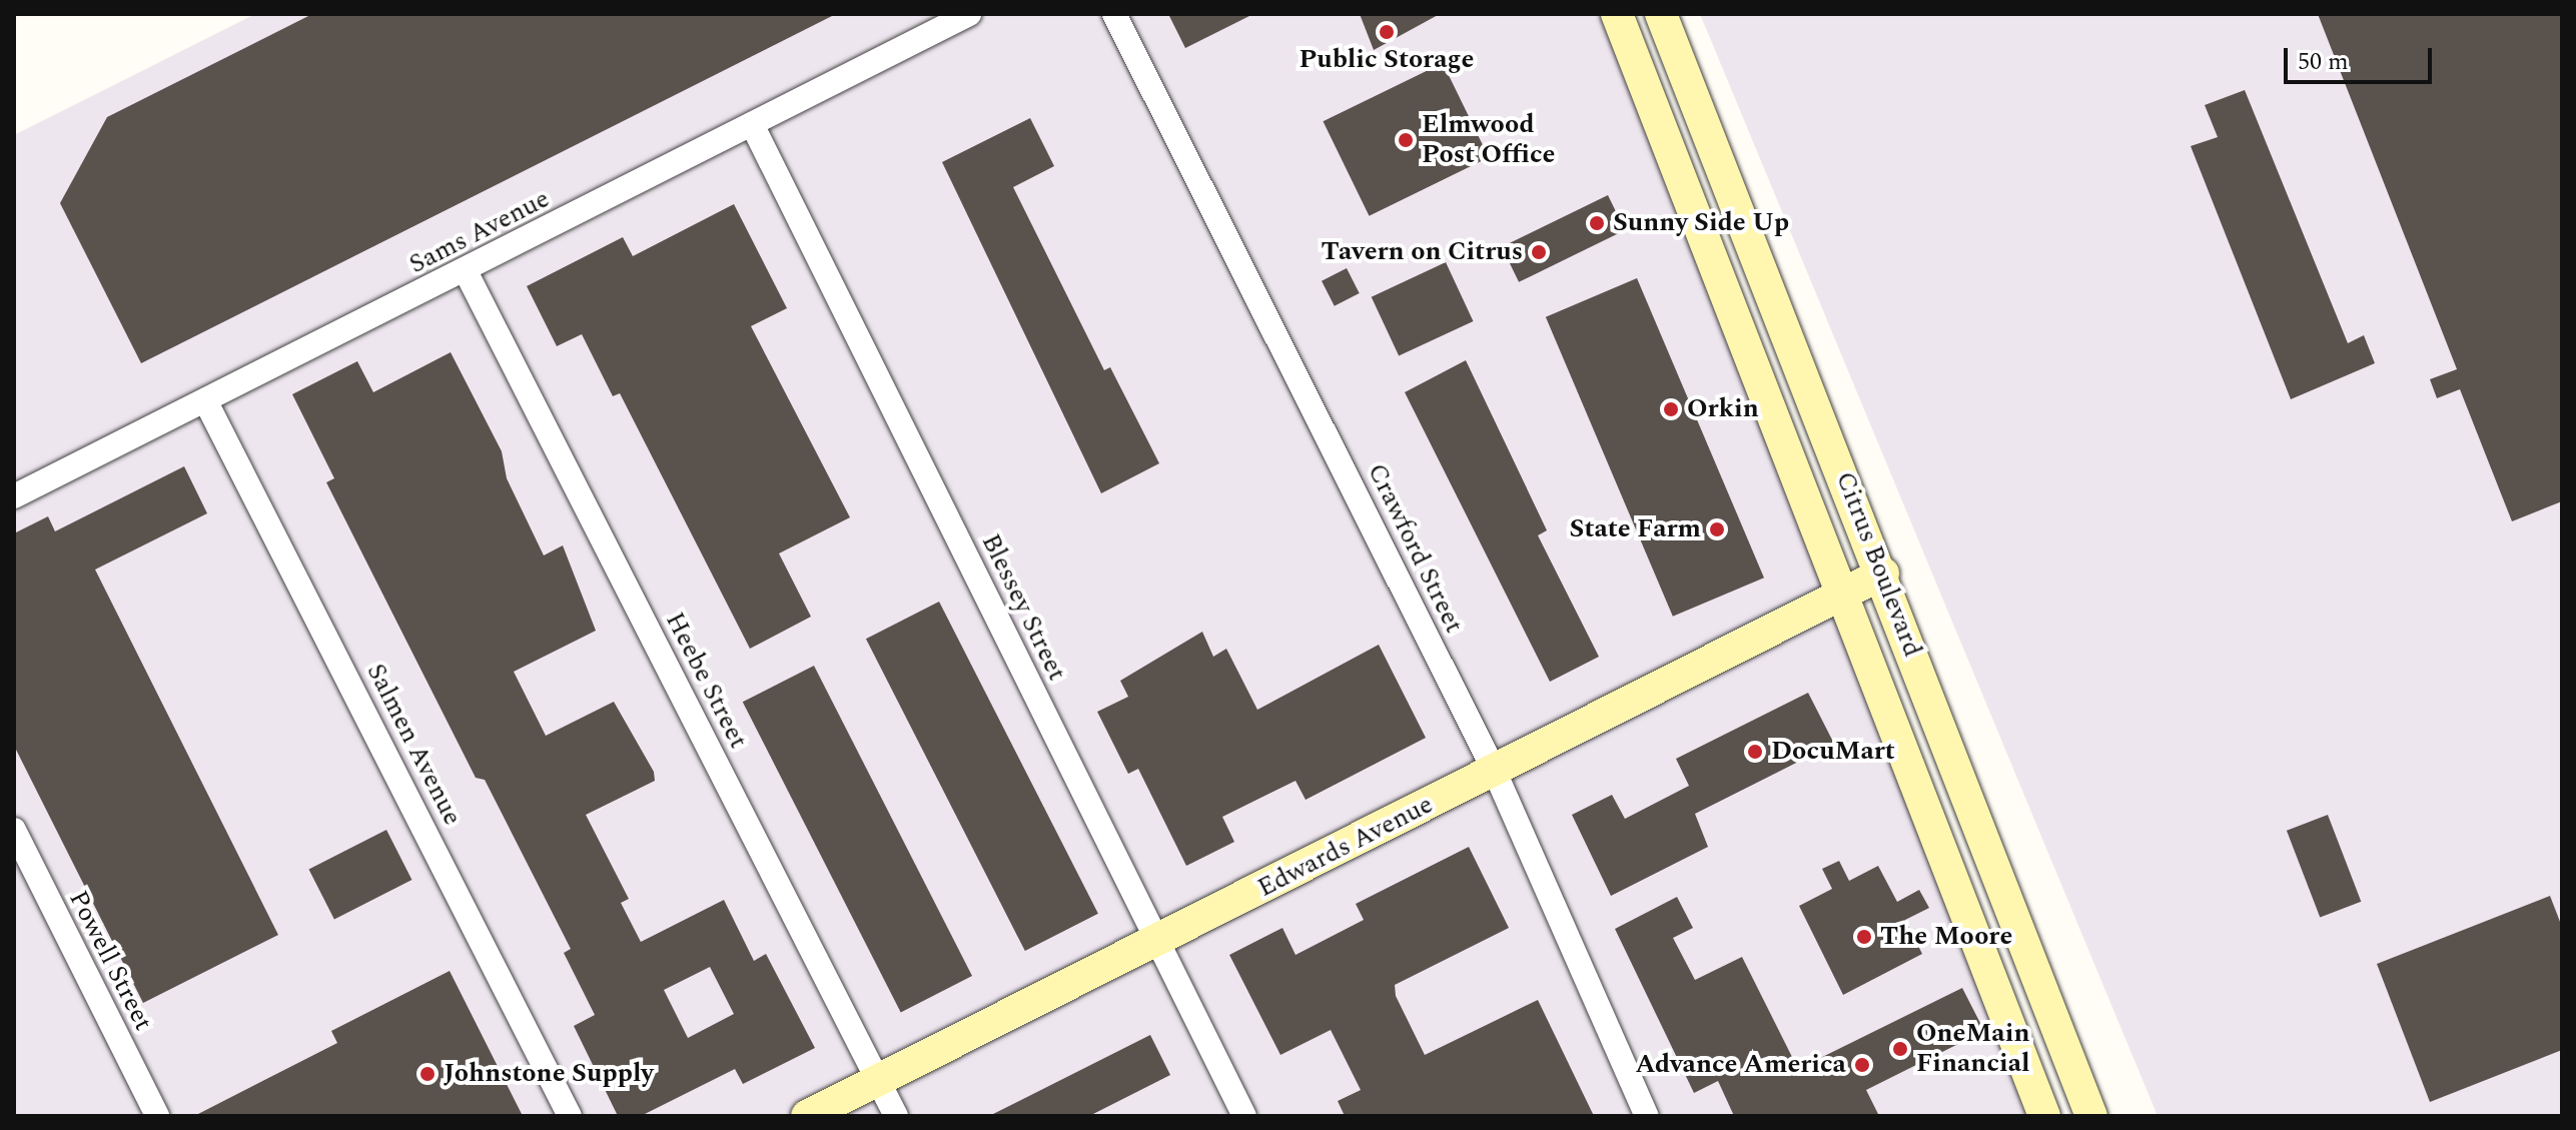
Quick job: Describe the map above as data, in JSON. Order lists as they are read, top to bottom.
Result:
{
  "streets": {
    "street": [
      "Sams Avenue",
      "Crawford Street",
      "Citrus Boulevard",
      "Blessey Street",
      "Heebe Street",
      "Salmen Avenue",
      "Edwards Avenue",
      "Powell Street"
    ]
  },
  "crossings": [
    ["Sams Avenue", "Blessey Street"],
    ["Sams Avenue", "Heebe Street"],
    ["Sams Avenue", "Salmen Avenue"],
    ["Crawford Street", "Edwards Avenue"],
    ["Citrus Boulevard", "Edwards Avenue"],
    ["Blessey Street", "Edwards Avenue"],
    ["Heebe Street", "Edwards Avenue"]
  ],
  "places": [
    "Public Storage",
    "Elmwood Post Office",
    "Sunny Side Up",
    "Tavern on Citrus",
    "Orkin",
    "State Farm",
    "DocuMart",
    "The Moore",
    "OneMain Financial",
    "Advance America",
    "Johnstone Supply"
  ],
  "scale_bar": "50 m"
}
